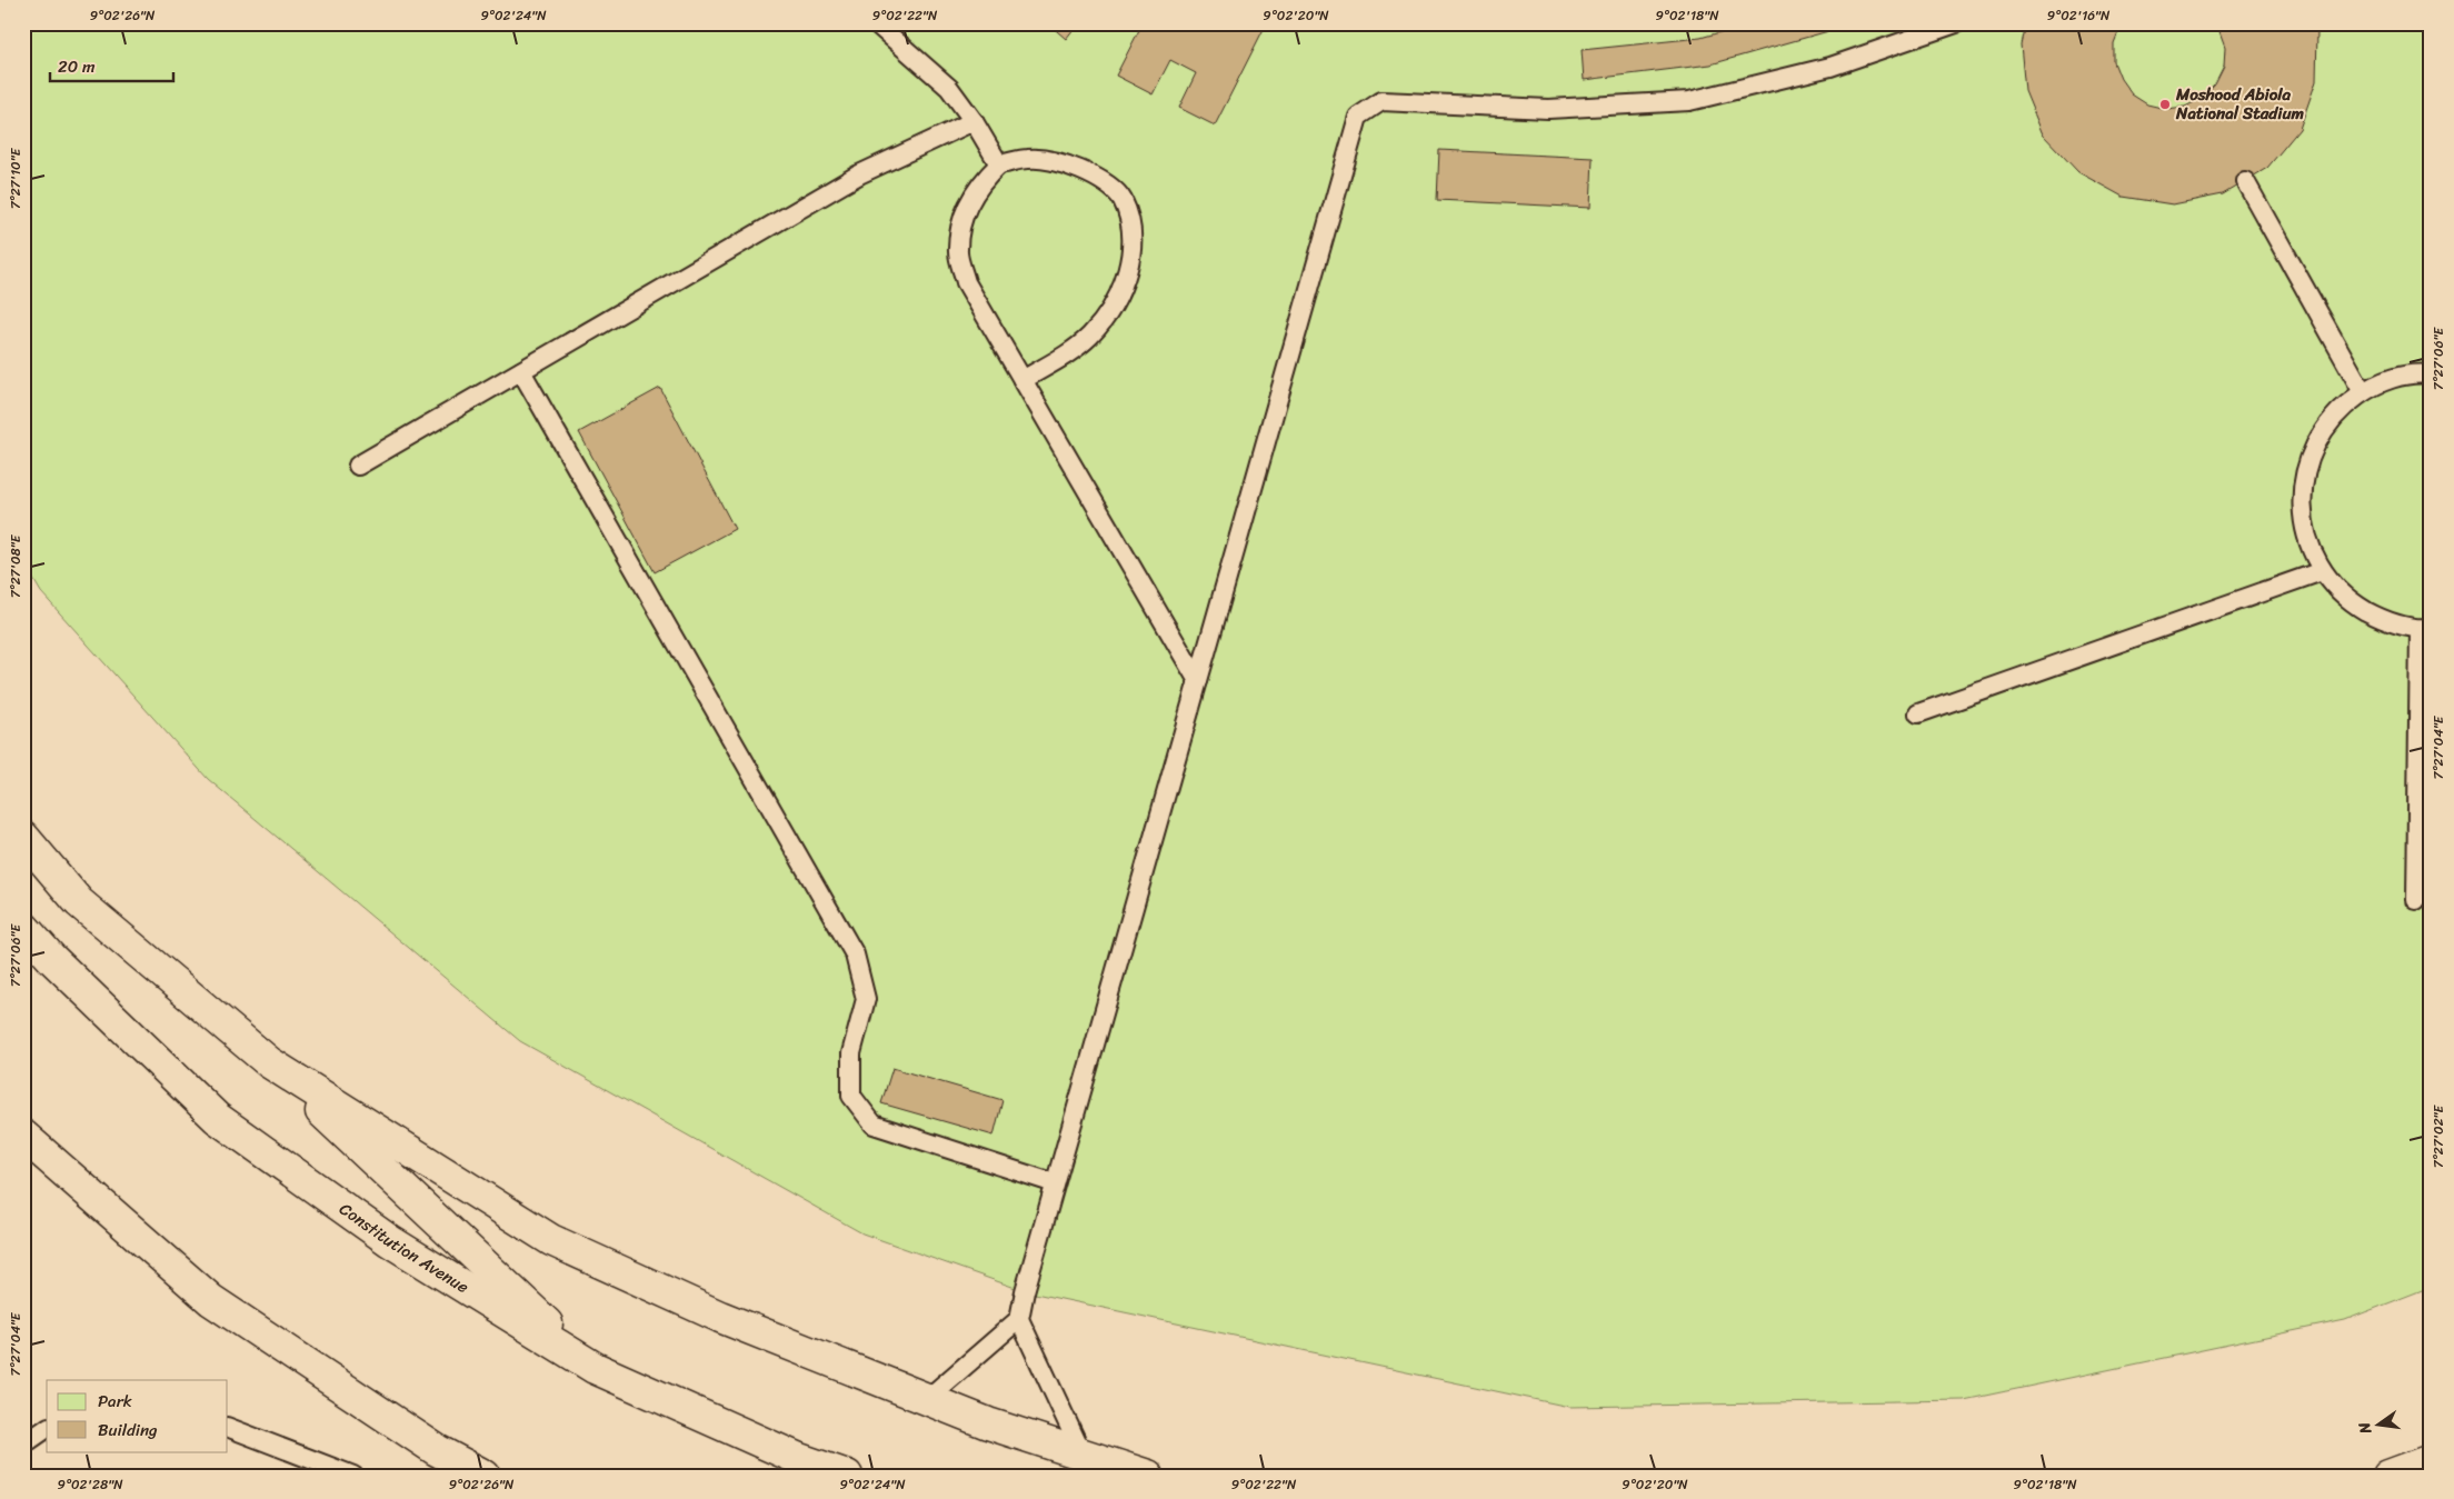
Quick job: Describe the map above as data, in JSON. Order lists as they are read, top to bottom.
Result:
{
  "streets": {
    "highway": ["Constitution Avenue"]
  },
  "places": ["Moshood Abiola National Stadium"],
  "legend": ["Park", "Building"],
  "scale_bar": "20 m",
  "north": "left",
  "coordinates": [
    "9°02'26\"N",
    "9°02'24\"N",
    "9°02'22\"N",
    "9°02'20\"N",
    "9°02'18\"N",
    "9°02'16\"N",
    "7°27'10\"E",
    "7°27'06\"E",
    "7°27'08\"E",
    "7°27'04\"E",
    "7°27'02\"E",
    "9°02'28\"N"
  ]
}
